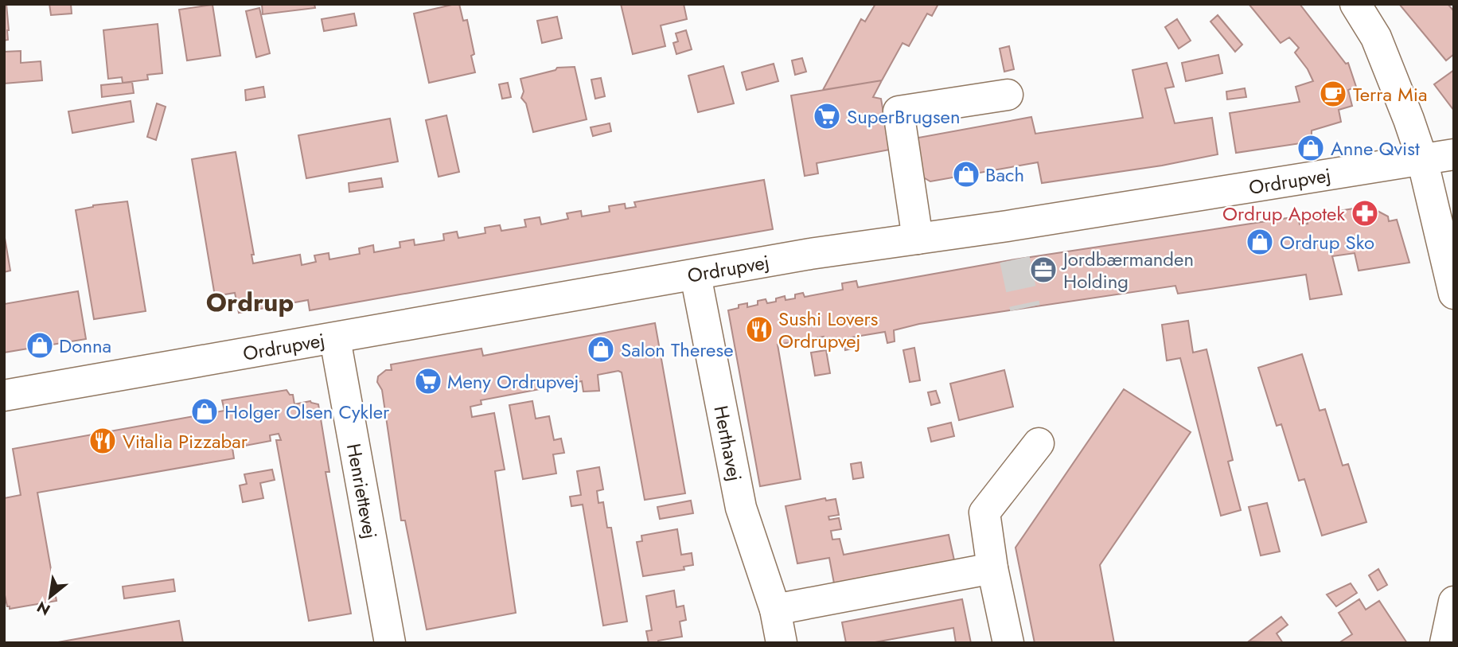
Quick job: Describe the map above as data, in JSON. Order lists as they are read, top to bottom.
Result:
{
  "streets": {
    "street": ["Ordrupvej", "Herthavej", "Henriettevej"]
  },
  "crossings": [
    ["Ordrupvej", "Herthavej"],
    ["Ordrupvej", "Henriettevej"]
  ],
  "districts": ["Ordrup"],
  "places": {
    "cafe": ["Terra Mia"],
    "supermarket": ["SuperBrugsen", "Meny Ordrupvej"],
    "shop": [
      "Anne Qvist",
      "Bach",
      "Ordrup Sko",
      "Donna",
      "Salon Therese",
      "Holger Olsen Cykler"
    ],
    "pharmacy": ["Ordrup Apotek"],
    "office": ["Jordbærmanden Holding"],
    "restaurant": ["Sushi Lovers Ordrupvej", "Vitalia Pizzabar"]
  },
  "north": "bottom left"
}
